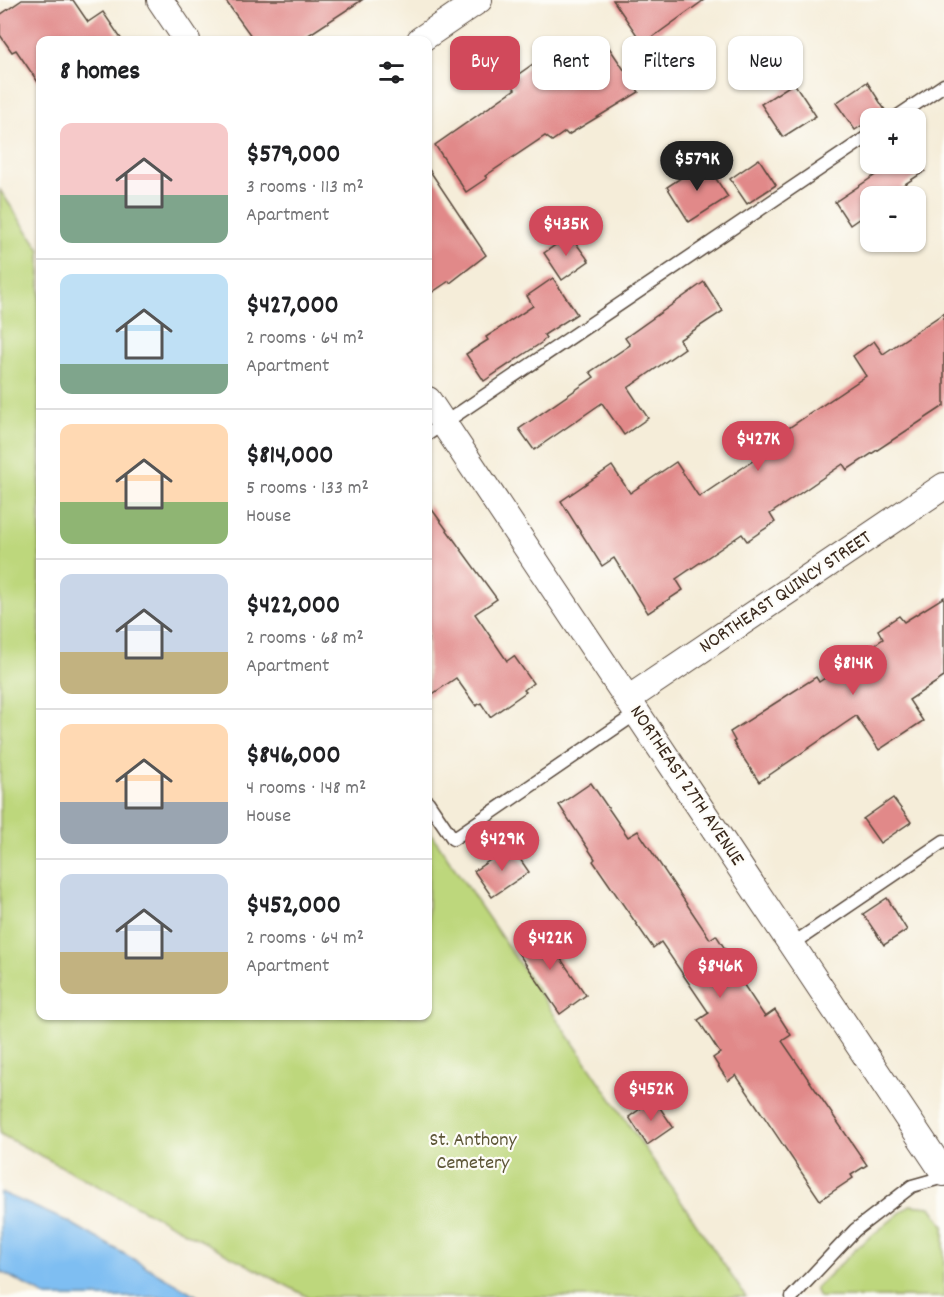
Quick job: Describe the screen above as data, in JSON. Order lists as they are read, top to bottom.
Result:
{
  "streets": {
    "street": ["NORTHEAST QUINCY STREET", "NORTHEAST 27TH AVENUE"]
  },
  "crossings": [
    ["NORTHEAST QUINCY STREET", "NORTHEAST 27TH AVENUE"]
  ],
  "parks": ["St. Anthony Cemetery"],
  "page": {
    "chip": [
      "Buy",
      "Rent",
      "Filters",
      "New"
    ],
    "heading": "8 homes",
    "map_buttons": ["+", "−"],
    "list": [
      {
        "name": "$579,000",
        "note": "3 rooms · 113 m² · Apartment"
      },
      {
        "name": "$427,000",
        "note": "2 rooms · 64 m² · Apartment"
      },
      {
        "name": "$814,000",
        "note": "5 rooms · 133 m² · House"
      },
      {
        "name": "$422,000",
        "note": "2 rooms · 68 m² · Apartment"
      },
      {
        "name": "$846,000",
        "note": "4 rooms · 148 m² · House"
      },
      {
        "name": "$452,000",
        "note": "2 rooms · 64 m² · Apartment"
      }
    ],
    "price": [
      "$579K",
      "$435K",
      "$427K",
      "$814K",
      "$429K",
      "$422K",
      "$846K",
      "$452K"
    ]
  }
}
